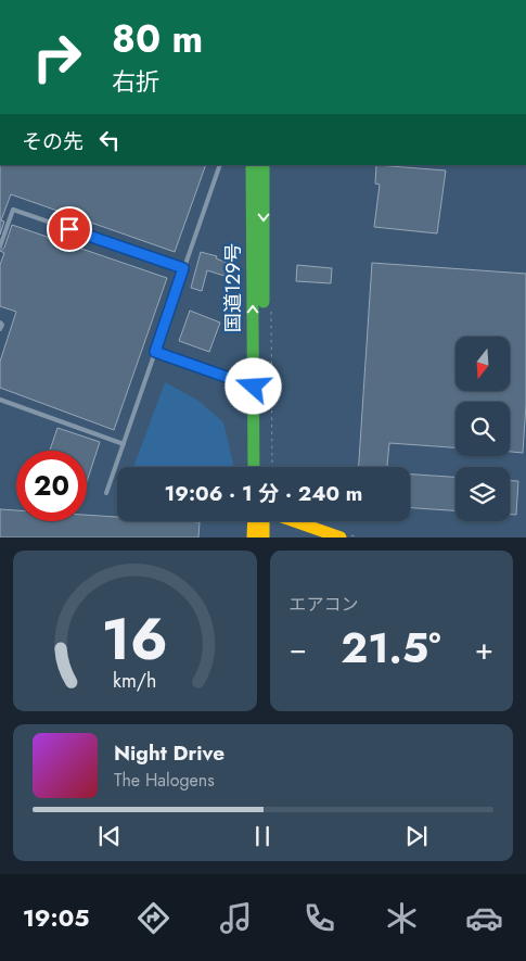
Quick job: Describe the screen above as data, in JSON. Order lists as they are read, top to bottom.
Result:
{
  "streets": {
    "main road": ["国道129号"]
  },
  "north": "bottom",
  "page": {
    "turn": ["80 m", "右折"],
    "then": "その先",
    "limit": "20",
    "trip": "19:06 · 1 分 · 240 m",
    "tile": "エアコン",
    "heat": ["−", "21.5°", "+"],
    "song": ["Night Drive", "The Halogens"],
    "tabs": "19:05",
    "gauge": ["16", "km/h"]
  }
}
